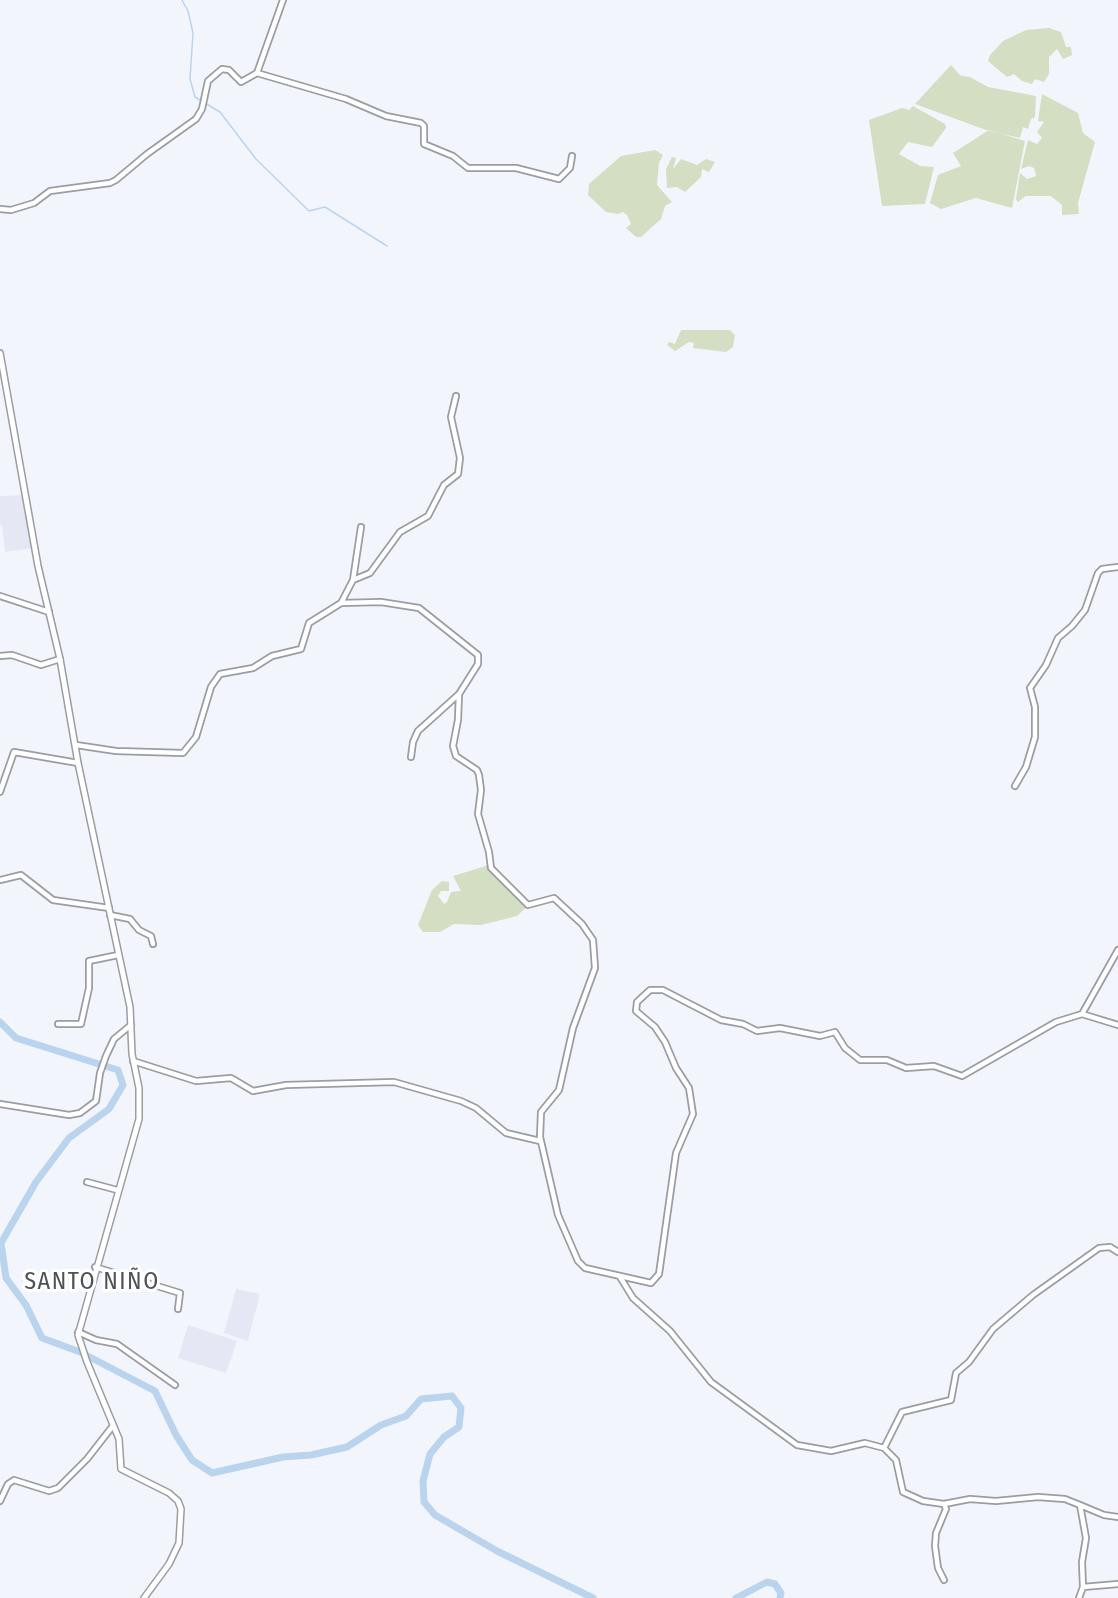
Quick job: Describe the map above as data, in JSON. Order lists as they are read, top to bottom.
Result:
{
  "districts": ["SANTO NIÑO"]
}
